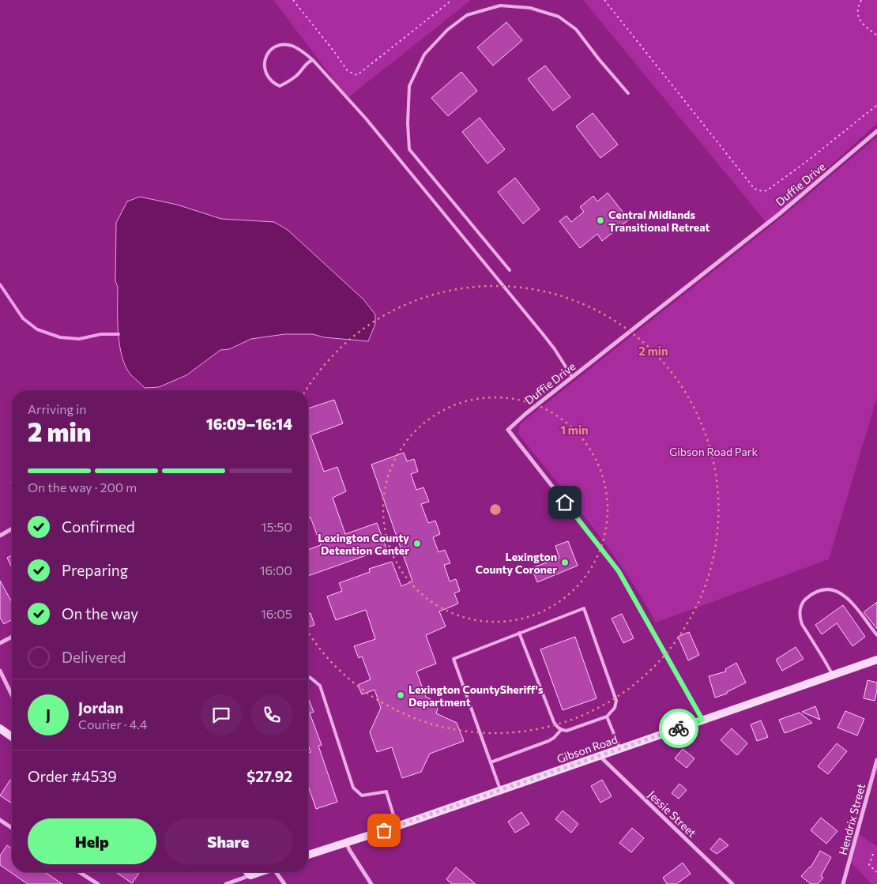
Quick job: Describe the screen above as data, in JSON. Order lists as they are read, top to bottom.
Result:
{
  "streets": {
    "street": [
      "Duffie Drive",
      "Gibson Road",
      "Jessie Street",
      "Hendrix Street"
    ]
  },
  "crossings": [
    ["Duffie Drive", "Gibson Road"],
    ["Gibson Road", "Jessie Street"]
  ],
  "parks": ["Gibson Road Park"],
  "places": [
    "Central Midlands Transitional Retreat",
    "Lexington County Detention Center",
    "Lexington County Coroner",
    "Lexington CountySheriff's Department"
  ],
  "page": {
    "heading": ["2 min", "Arriving in", "16:09–16:14"],
    "panel": [
      "Jordan",
      "Courier · 4.4",
      "Order #4539",
      "$27.92"
    ],
    "bar": "On the way · 200 m",
    "list": [
      ["Confirmed", "15:50"],
      ["Preparing", "16:00"],
      ["On the way", "16:05"],
      "Delivered"
    ],
    "round": "J",
    "buttons": ["Help", "Share"]
  },
  "rings": ["2 min", "1 min"]
}
